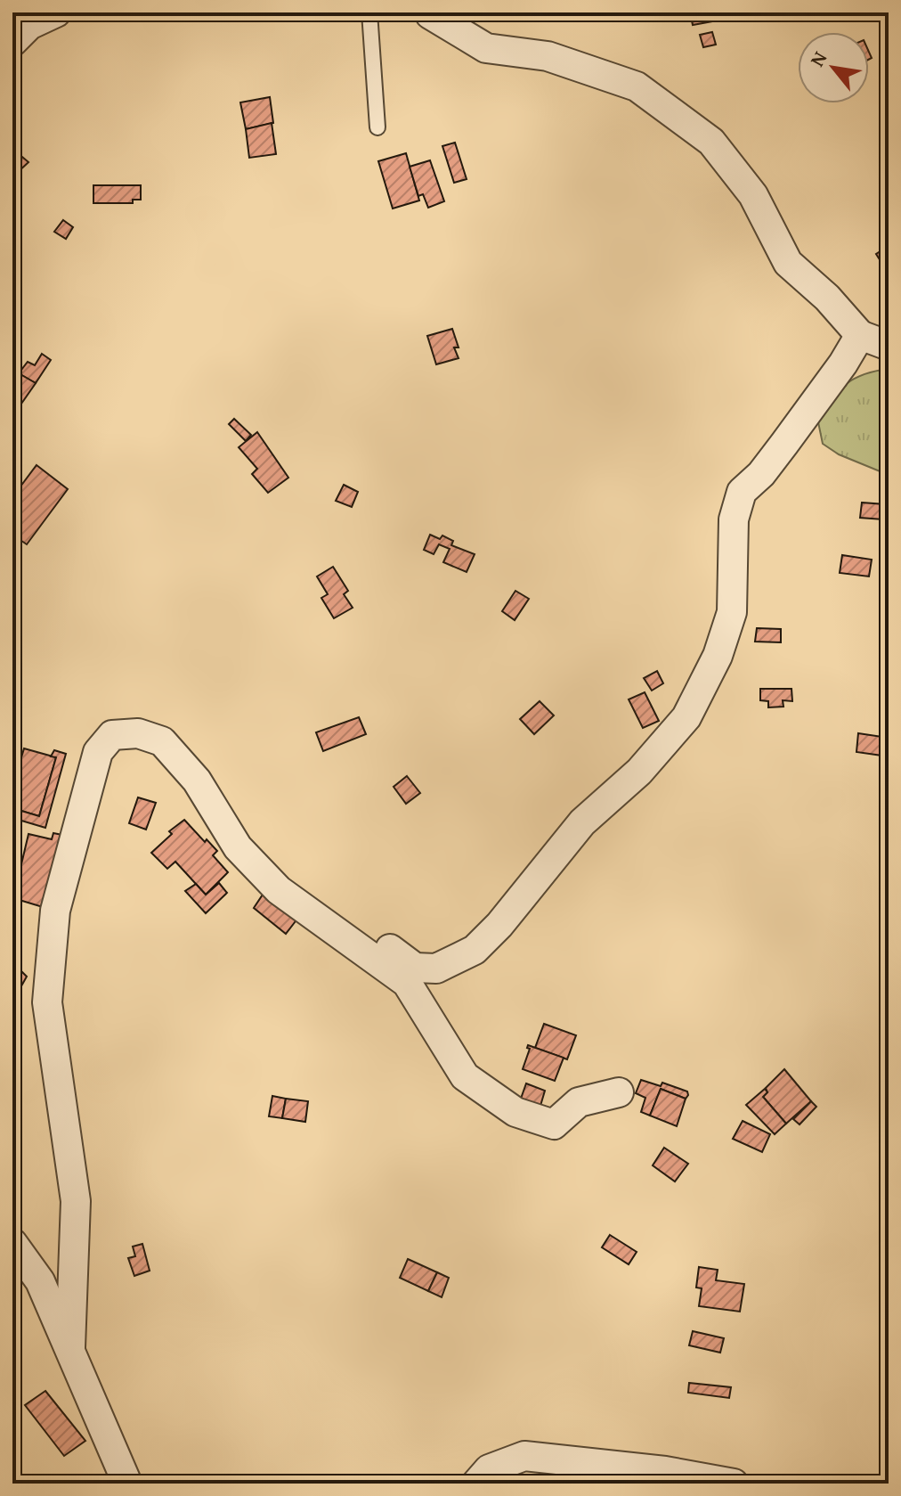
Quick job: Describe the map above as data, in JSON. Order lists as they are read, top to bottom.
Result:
{
  "north": "top left"
}
